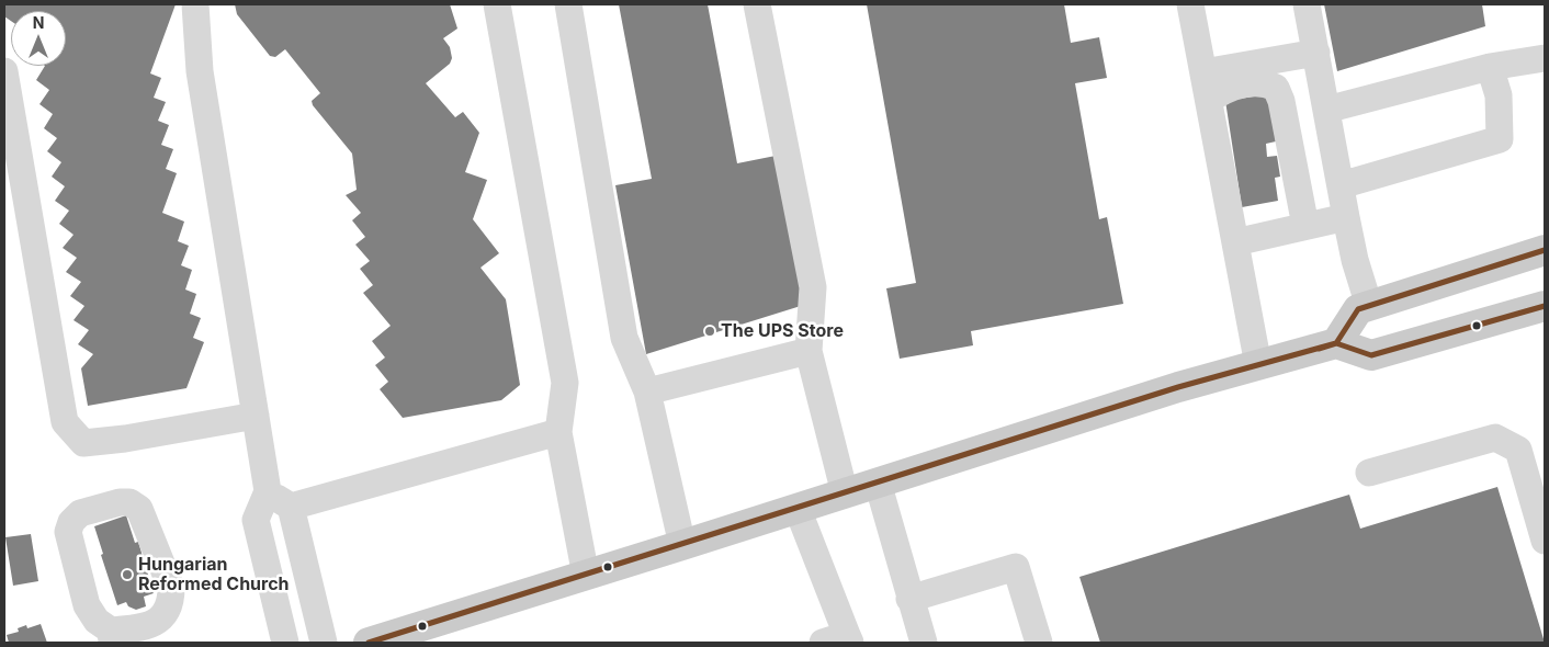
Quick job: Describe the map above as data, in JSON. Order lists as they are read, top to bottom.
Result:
{
  "places": ["The UPS Store", "Hungarian Reformed Church"],
  "north": "top"
}
